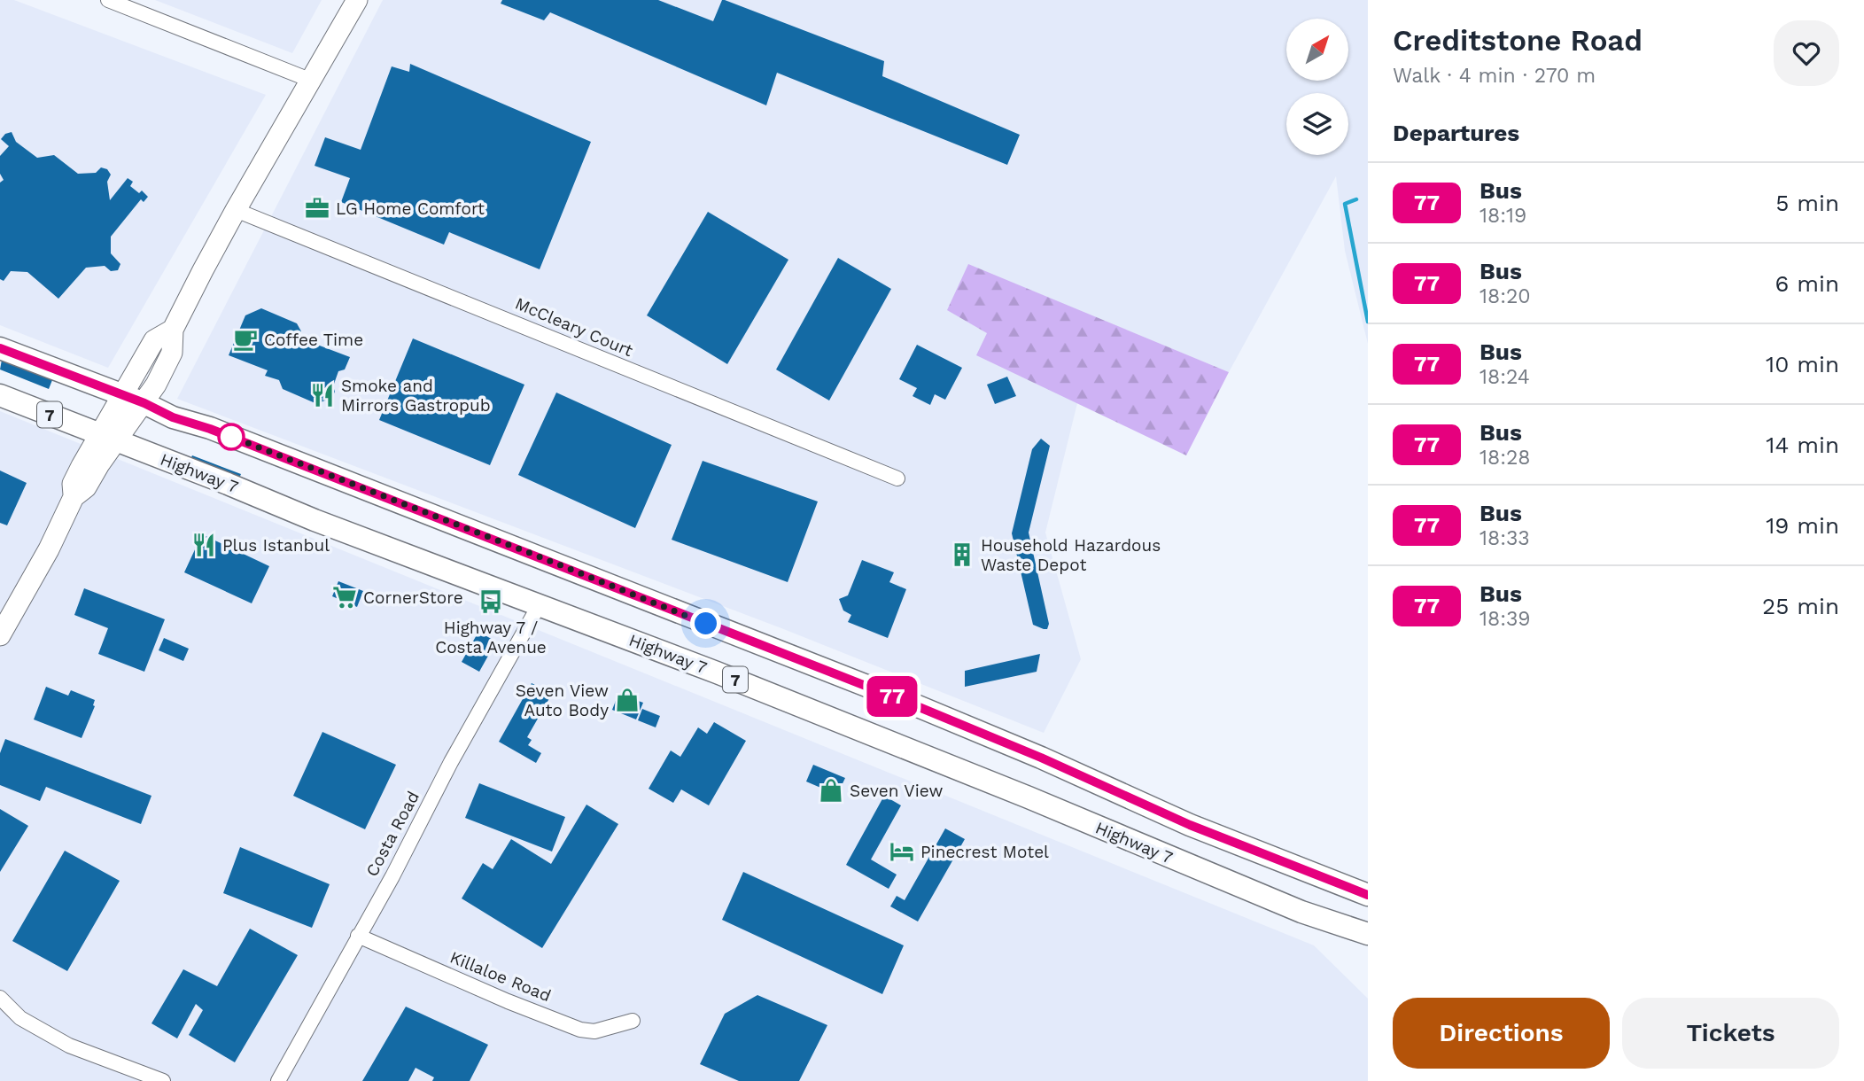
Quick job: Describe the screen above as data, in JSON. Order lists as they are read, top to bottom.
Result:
{
  "streets": {
    "main road": ["7", "Highway 7"],
    "street": ["McCleary Court", "Costa Road", "Killaloe Road"]
  },
  "crossings": [
    ["Highway 7", "Costa Road"],
    ["Costa Road", "Killaloe Road"]
  ],
  "places": {
    "office": ["LG Home Comfort"],
    "cafe": ["Coffee Time"],
    "restaurant": ["Smoke and Mirrors Gastropub", "Plus Istanbul"],
    "building": ["Household Hazardous Waste Depot"],
    "supermarket": ["CornerStore"],
    "bus stop": ["Highway 7 / Costa Avenue"],
    "shop": ["Seven View Auto Body", "Seven View"],
    "hotel": ["Pinecrest Motel"]
  },
  "lines": ["bus line 77"],
  "north": "top right",
  "page": {
    "on_map": "77",
    "heading": [
      ["Creditstone Road", "Walk · 4 min · 270 m"],
      "Departures"
    ],
    "list": [
      {
        "mark": "77",
        "name": "Bus",
        "note": "18:19",
        "value": "5 min"
      },
      {
        "mark": "77",
        "name": "Bus",
        "note": "18:20",
        "value": "6 min"
      },
      {
        "mark": "77",
        "name": "Bus",
        "note": "18:24",
        "value": "10 min"
      },
      {
        "mark": "77",
        "name": "Bus",
        "note": "18:28",
        "value": "14 min"
      },
      {
        "mark": "77",
        "name": "Bus",
        "note": "18:33",
        "value": "19 min"
      },
      {
        "mark": "77",
        "name": "Bus",
        "note": "18:39",
        "value": "25 min"
      }
    ],
    "buttons": ["Directions", "Tickets"]
  }
}
